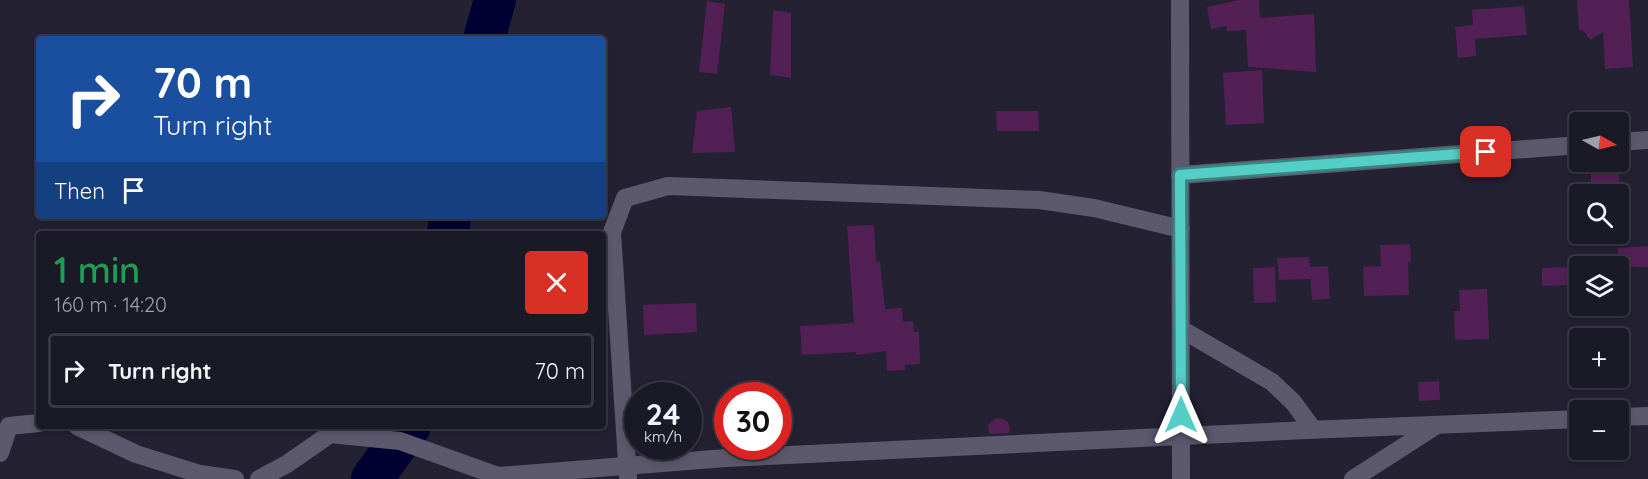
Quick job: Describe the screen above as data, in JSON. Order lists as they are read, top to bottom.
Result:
{
  "north": "right",
  "page": {
    "turn": ["70 m", "Turn right"],
    "map_buttons": ["+", "−"],
    "then": "Then",
    "heading": ["1 min", "160 m · 14:20"],
    "list": [
      {
        "name": "Turn right",
        "value": "70 m"
      }
    ],
    "speed": "24 km/h",
    "limit": "30"
  }
}
